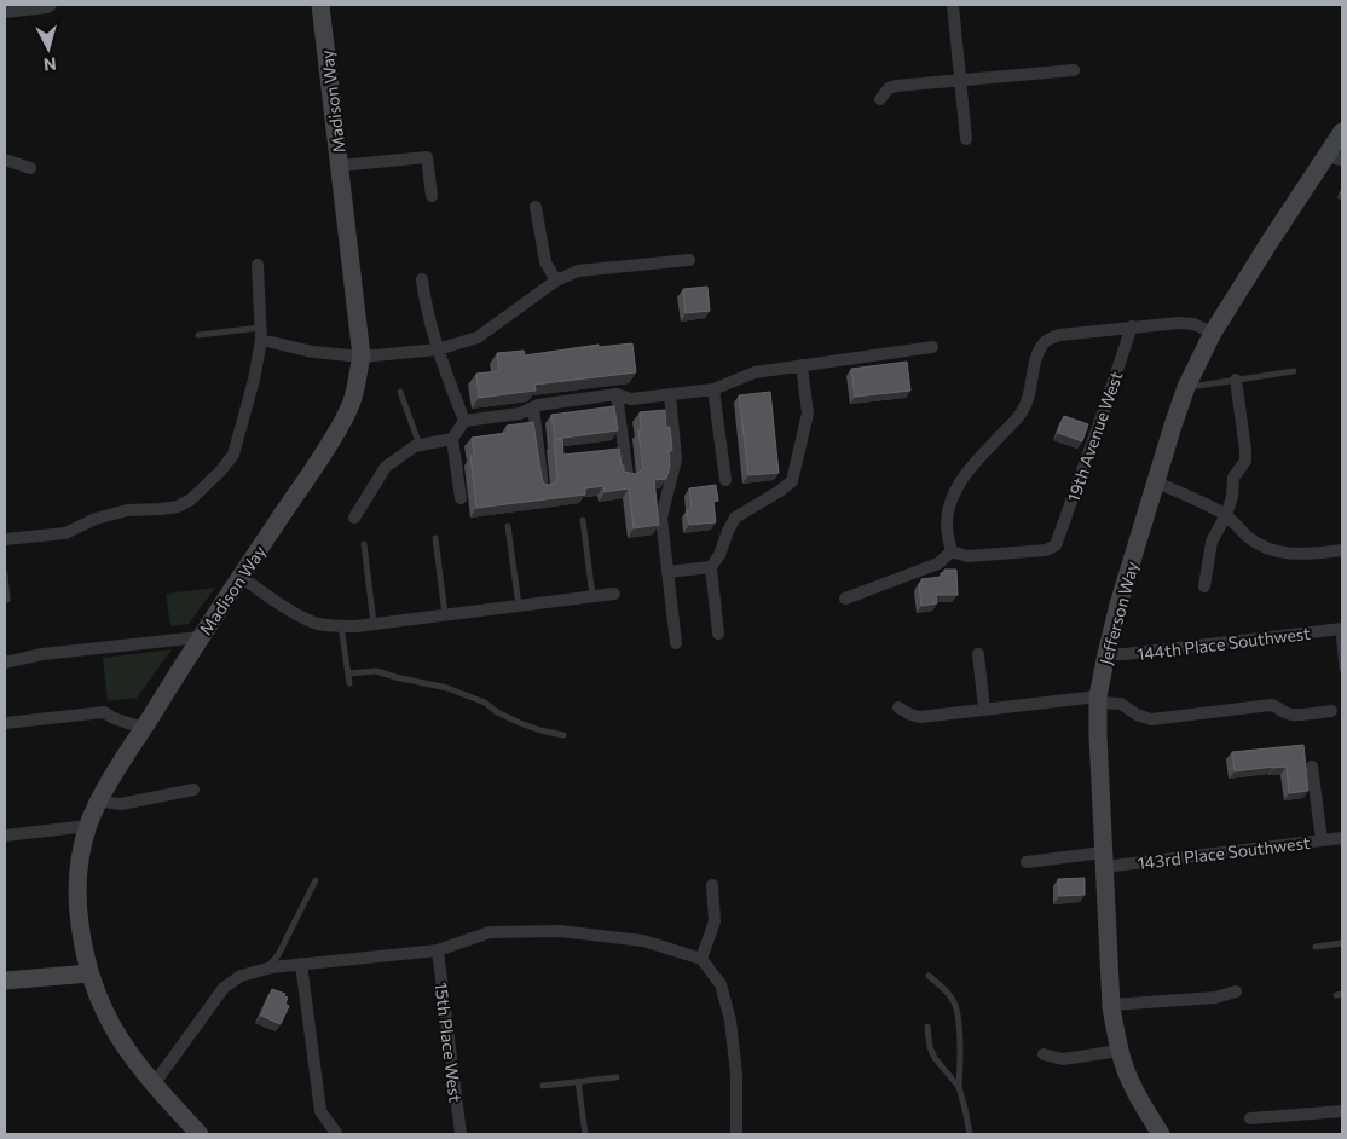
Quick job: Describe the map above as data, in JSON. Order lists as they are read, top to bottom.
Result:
{
  "streets": {
    "street": [
      "Madison Way",
      "19th Avenue West",
      "Jefferson Way",
      "144th Place Southwest",
      "143rd Place Southwest",
      "15th Place West"
    ]
  },
  "crossings": [
    ["Jefferson Way", "144th Place Southwest"],
    ["Jefferson Way", "143rd Place Southwest"]
  ],
  "north": "bottom"
}
